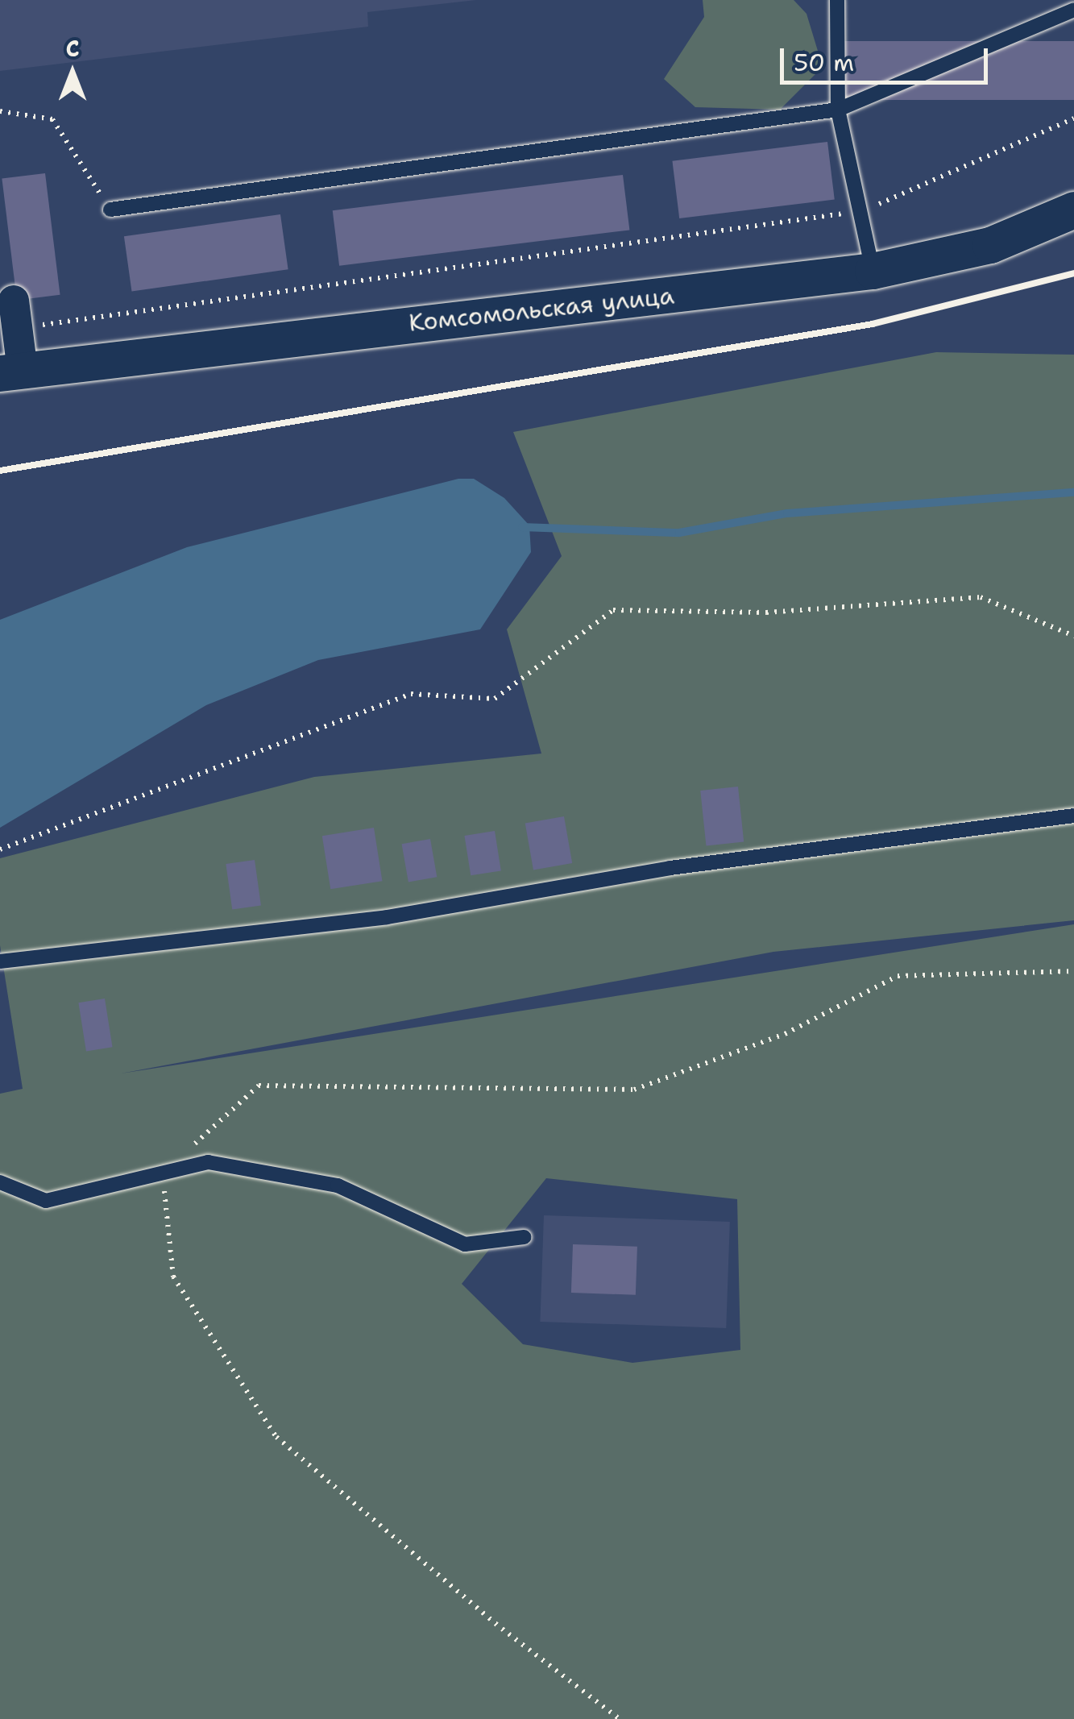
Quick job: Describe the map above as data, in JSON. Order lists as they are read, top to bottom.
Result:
{
  "streets": {
    "street": ["Комсомольская улица"]
  },
  "scale_bar": "50 m",
  "north": "top"
}
